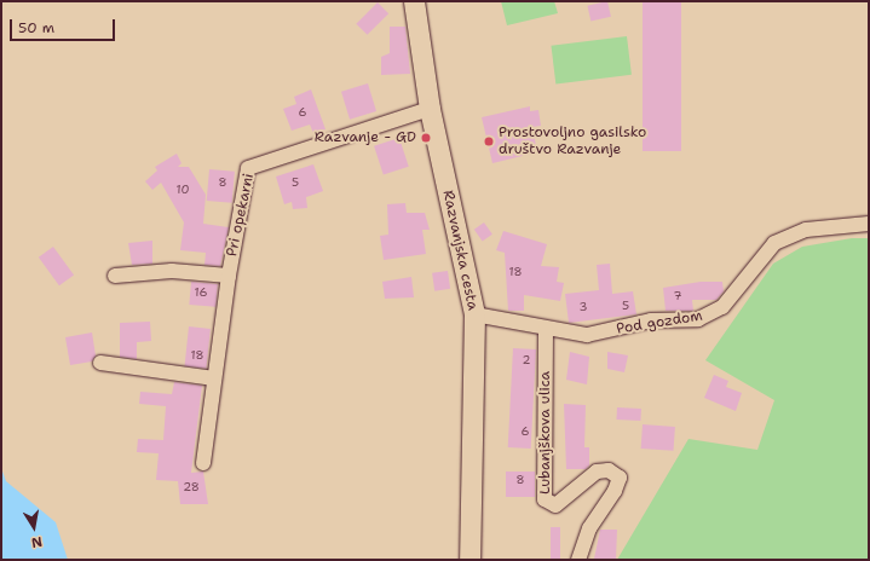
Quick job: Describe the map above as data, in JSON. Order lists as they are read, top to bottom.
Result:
{
  "streets": {
    "street": [
      "Pri opekarni",
      "Razvanjska cesta",
      "Pod gozdom",
      "Lubanjškova ulica"
    ]
  },
  "crossings": [
    ["Pri opekarni", "Razvanjska cesta"],
    ["Razvanjska cesta", "Pod gozdom"],
    ["Pod gozdom", "Lubanjškova ulica"]
  ],
  "places": ["Razvanje - GD", "Prostovoljno gasilsko društvo Razvanje"],
  "house_numbers": [
    "6",
    "8",
    "5",
    "10",
    "18",
    "16",
    "7",
    "5",
    "3",
    "18",
    "2",
    "6",
    "8",
    "28"
  ],
  "scale_bar": "50 m",
  "north": "bottom"
}
